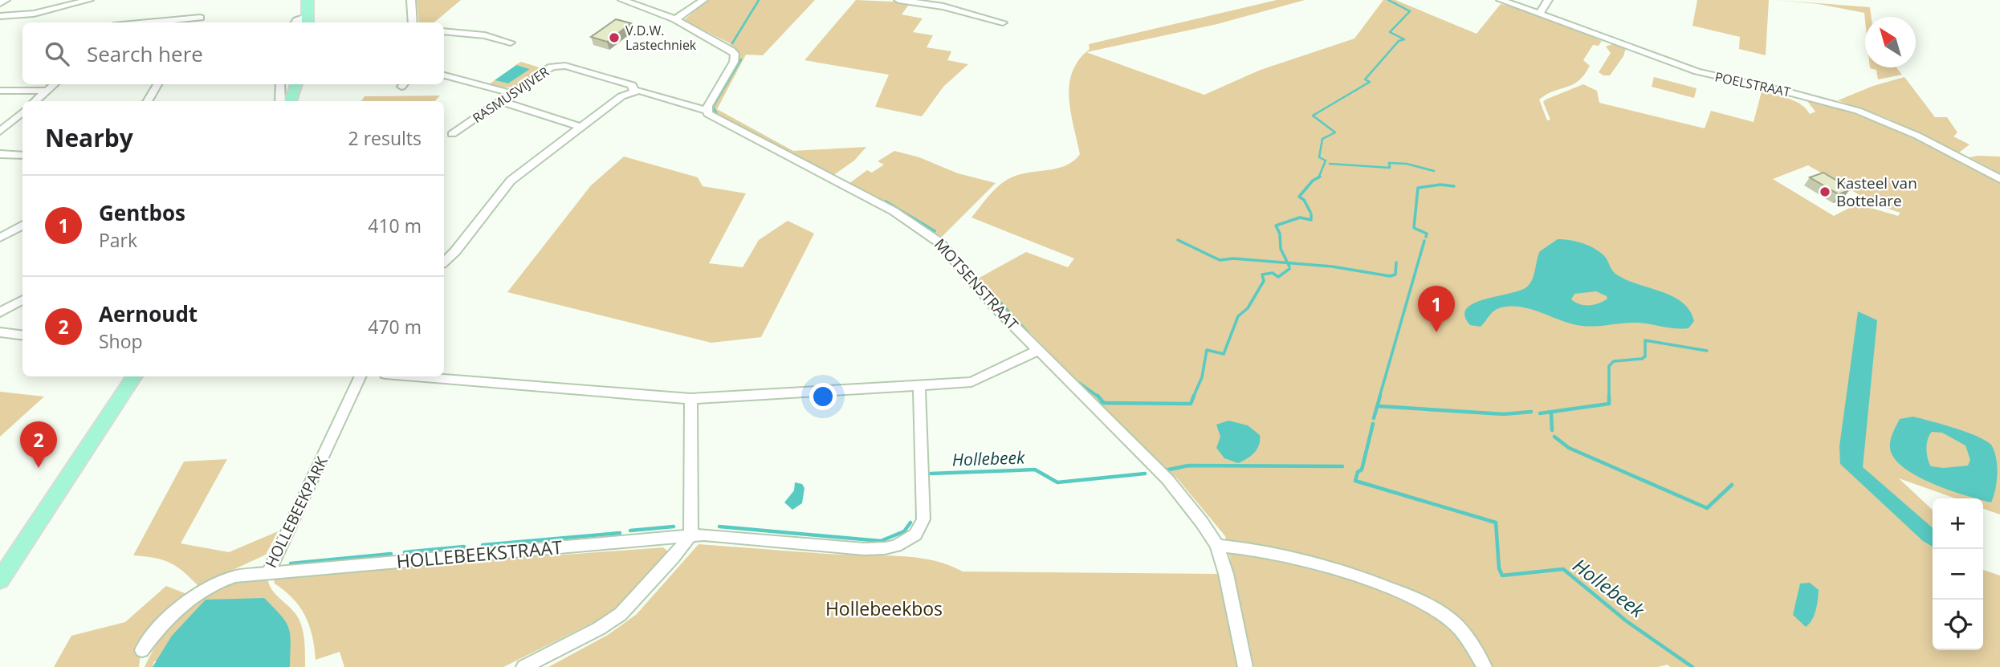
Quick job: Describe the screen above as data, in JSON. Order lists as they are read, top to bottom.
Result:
{
  "streets": {
    "street": [
      "POELSTRAAT",
      "RASMUSVIJVER",
      "MOTSENSTRAAT",
      "HOLLEBEEKPARK",
      "HOLLEBEEKSTRAAT"
    ]
  },
  "crossings": [
    ["RASMUSVIJVER", "MOTSENSTRAAT"],
    ["HOLLEBEEKPARK", "HOLLEBEEKSTRAAT"]
  ],
  "water": ["Hollebeek"],
  "parks": ["Hollebeekbos"],
  "places": ["V.D.W. Lastechniek", "Kasteel van Bottelare"],
  "north": "top left",
  "page": {
    "search": "Search here",
    "heading": ["Nearby", "2 results"],
    "list": [
      {
        "mark": "1",
        "name": "Gentbos",
        "note": "Park",
        "value": "410 m"
      },
      {
        "mark": "2",
        "name": "Aernoudt",
        "note": "Shop",
        "value": "470 m"
      }
    ],
    "pins": ["1", "2"],
    "map_buttons": ["+", "−"]
  }
}
